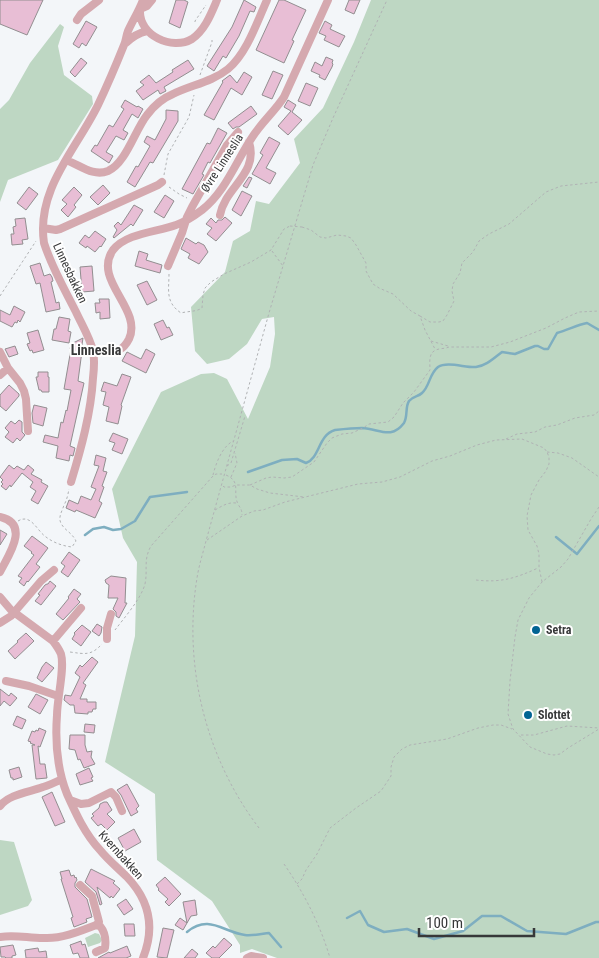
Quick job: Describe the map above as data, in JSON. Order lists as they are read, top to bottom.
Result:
{
  "streets": {
    "street": ["Øvre Linneslia", "Linnesbakken", "Kvernbakken"]
  },
  "crossings": [
    ["Øvre Linneslia", "Linnesbakken"]
  ],
  "districts": ["Linneslia"],
  "places": ["Setra", "Slottet"],
  "scale_bar": "100 m"
}
